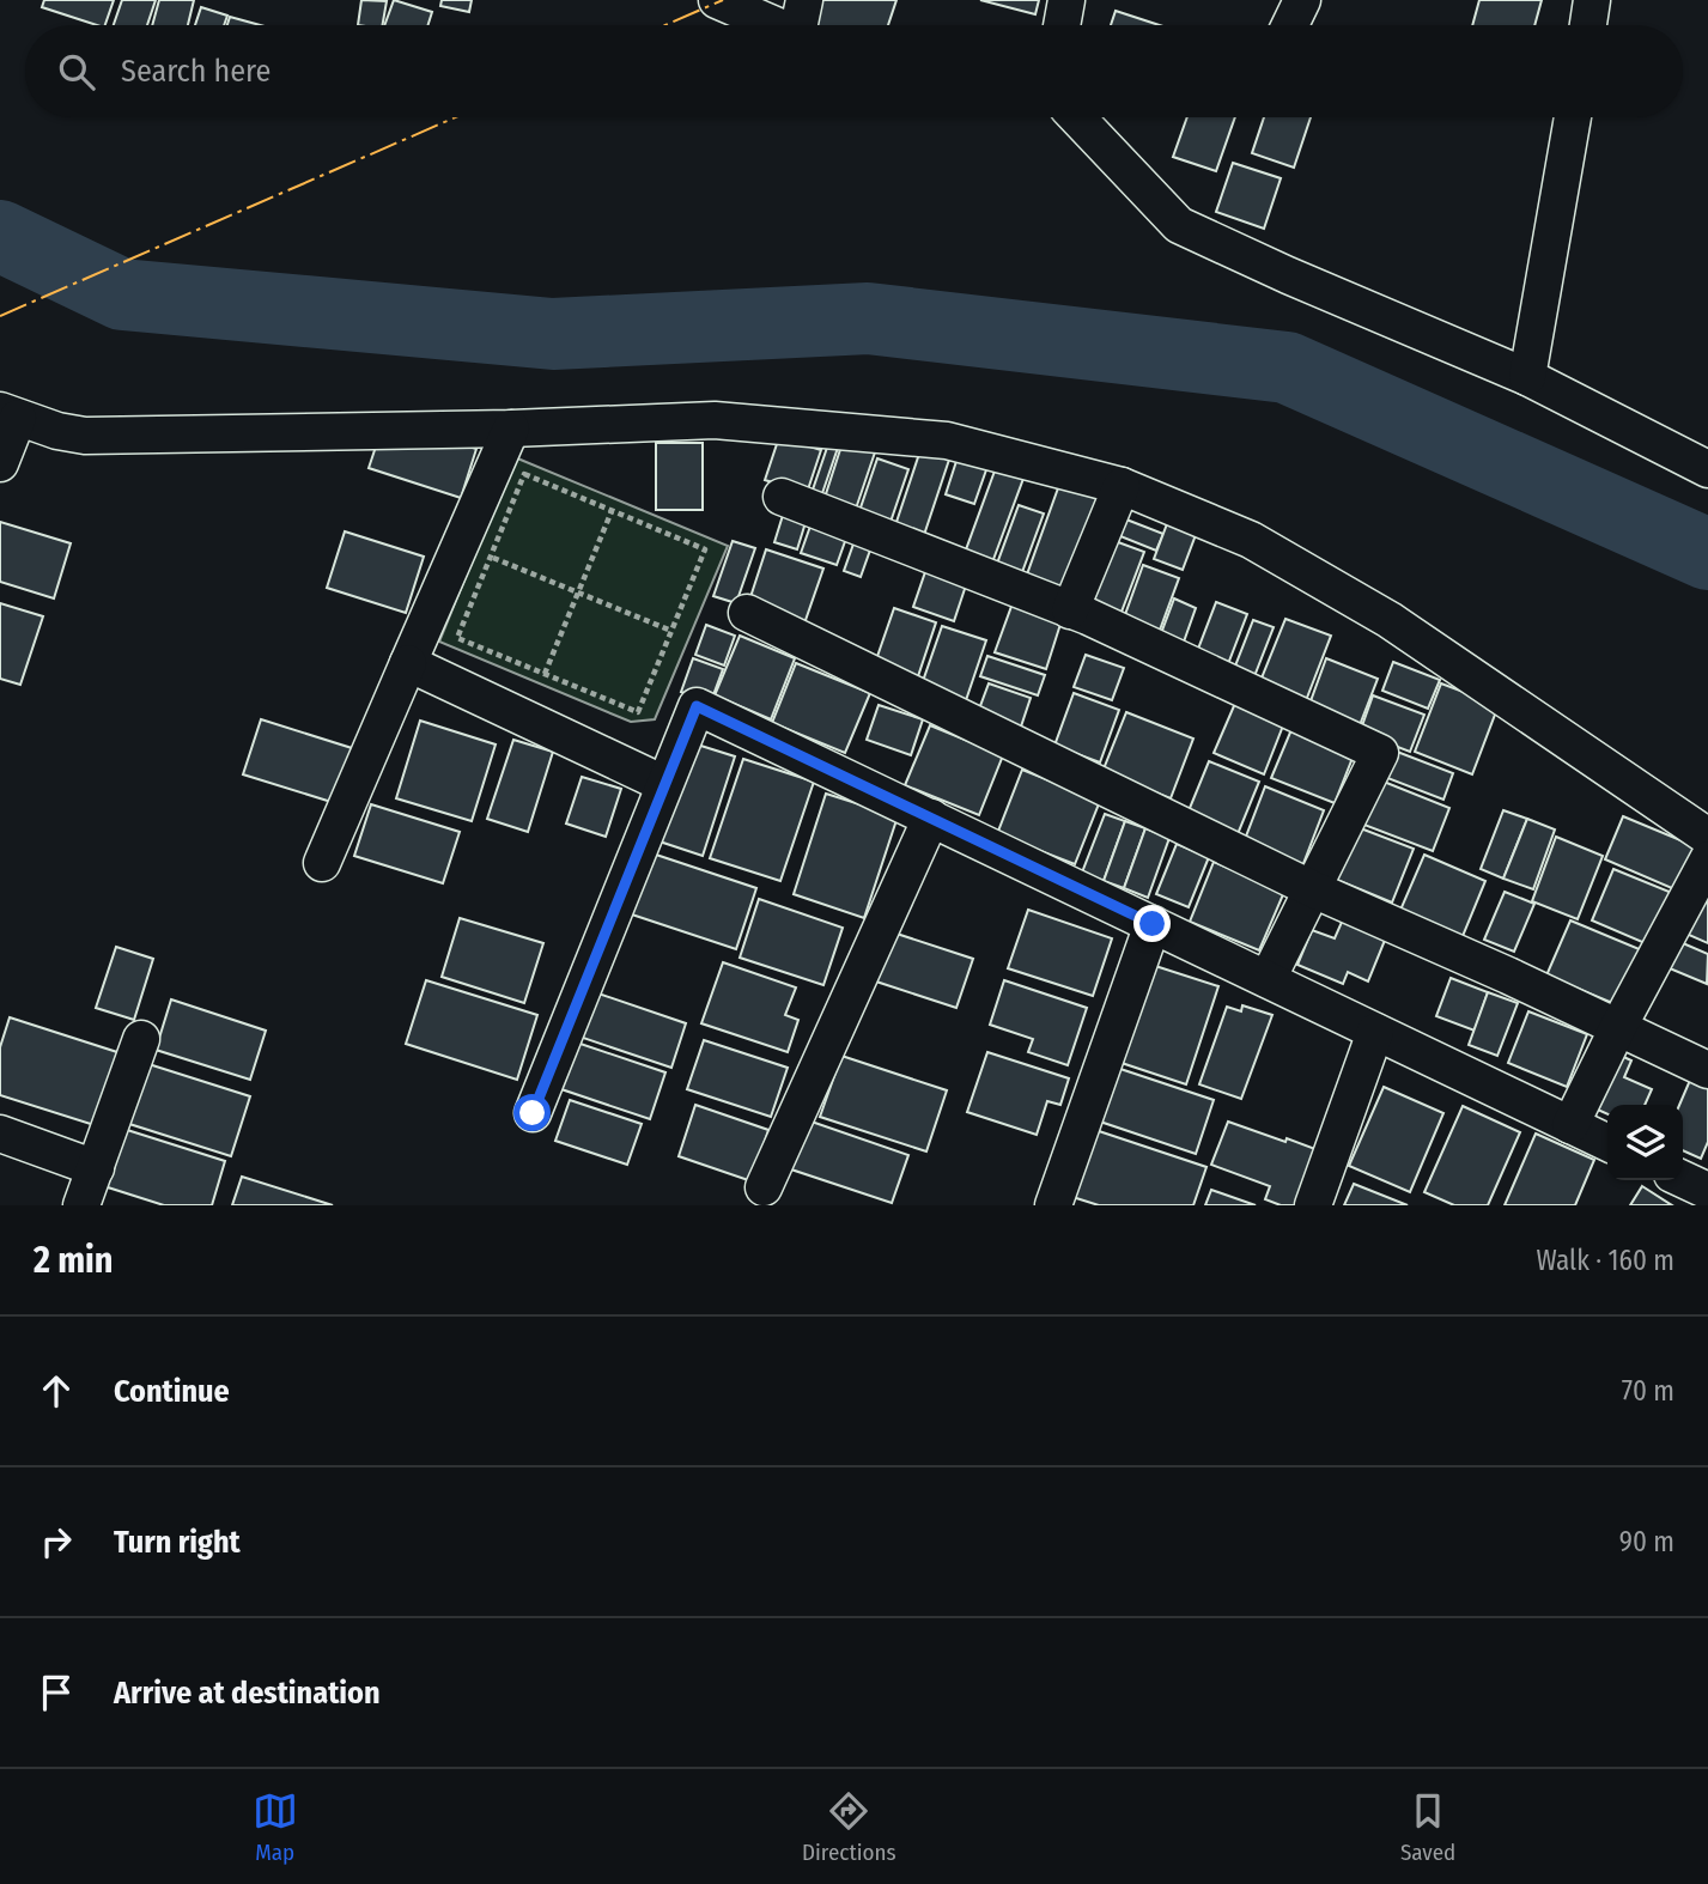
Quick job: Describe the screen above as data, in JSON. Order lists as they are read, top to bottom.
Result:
{
  "page": {
    "search": "Search here",
    "heading": ["2 min", "Walk · 160 m"],
    "list": [
      ["Continue", "70 m"],
      ["Turn right", "90 m"],
      "Arrive at destination"
    ],
    "nav": ["Map", "Directions", "Saved"]
  }
}
